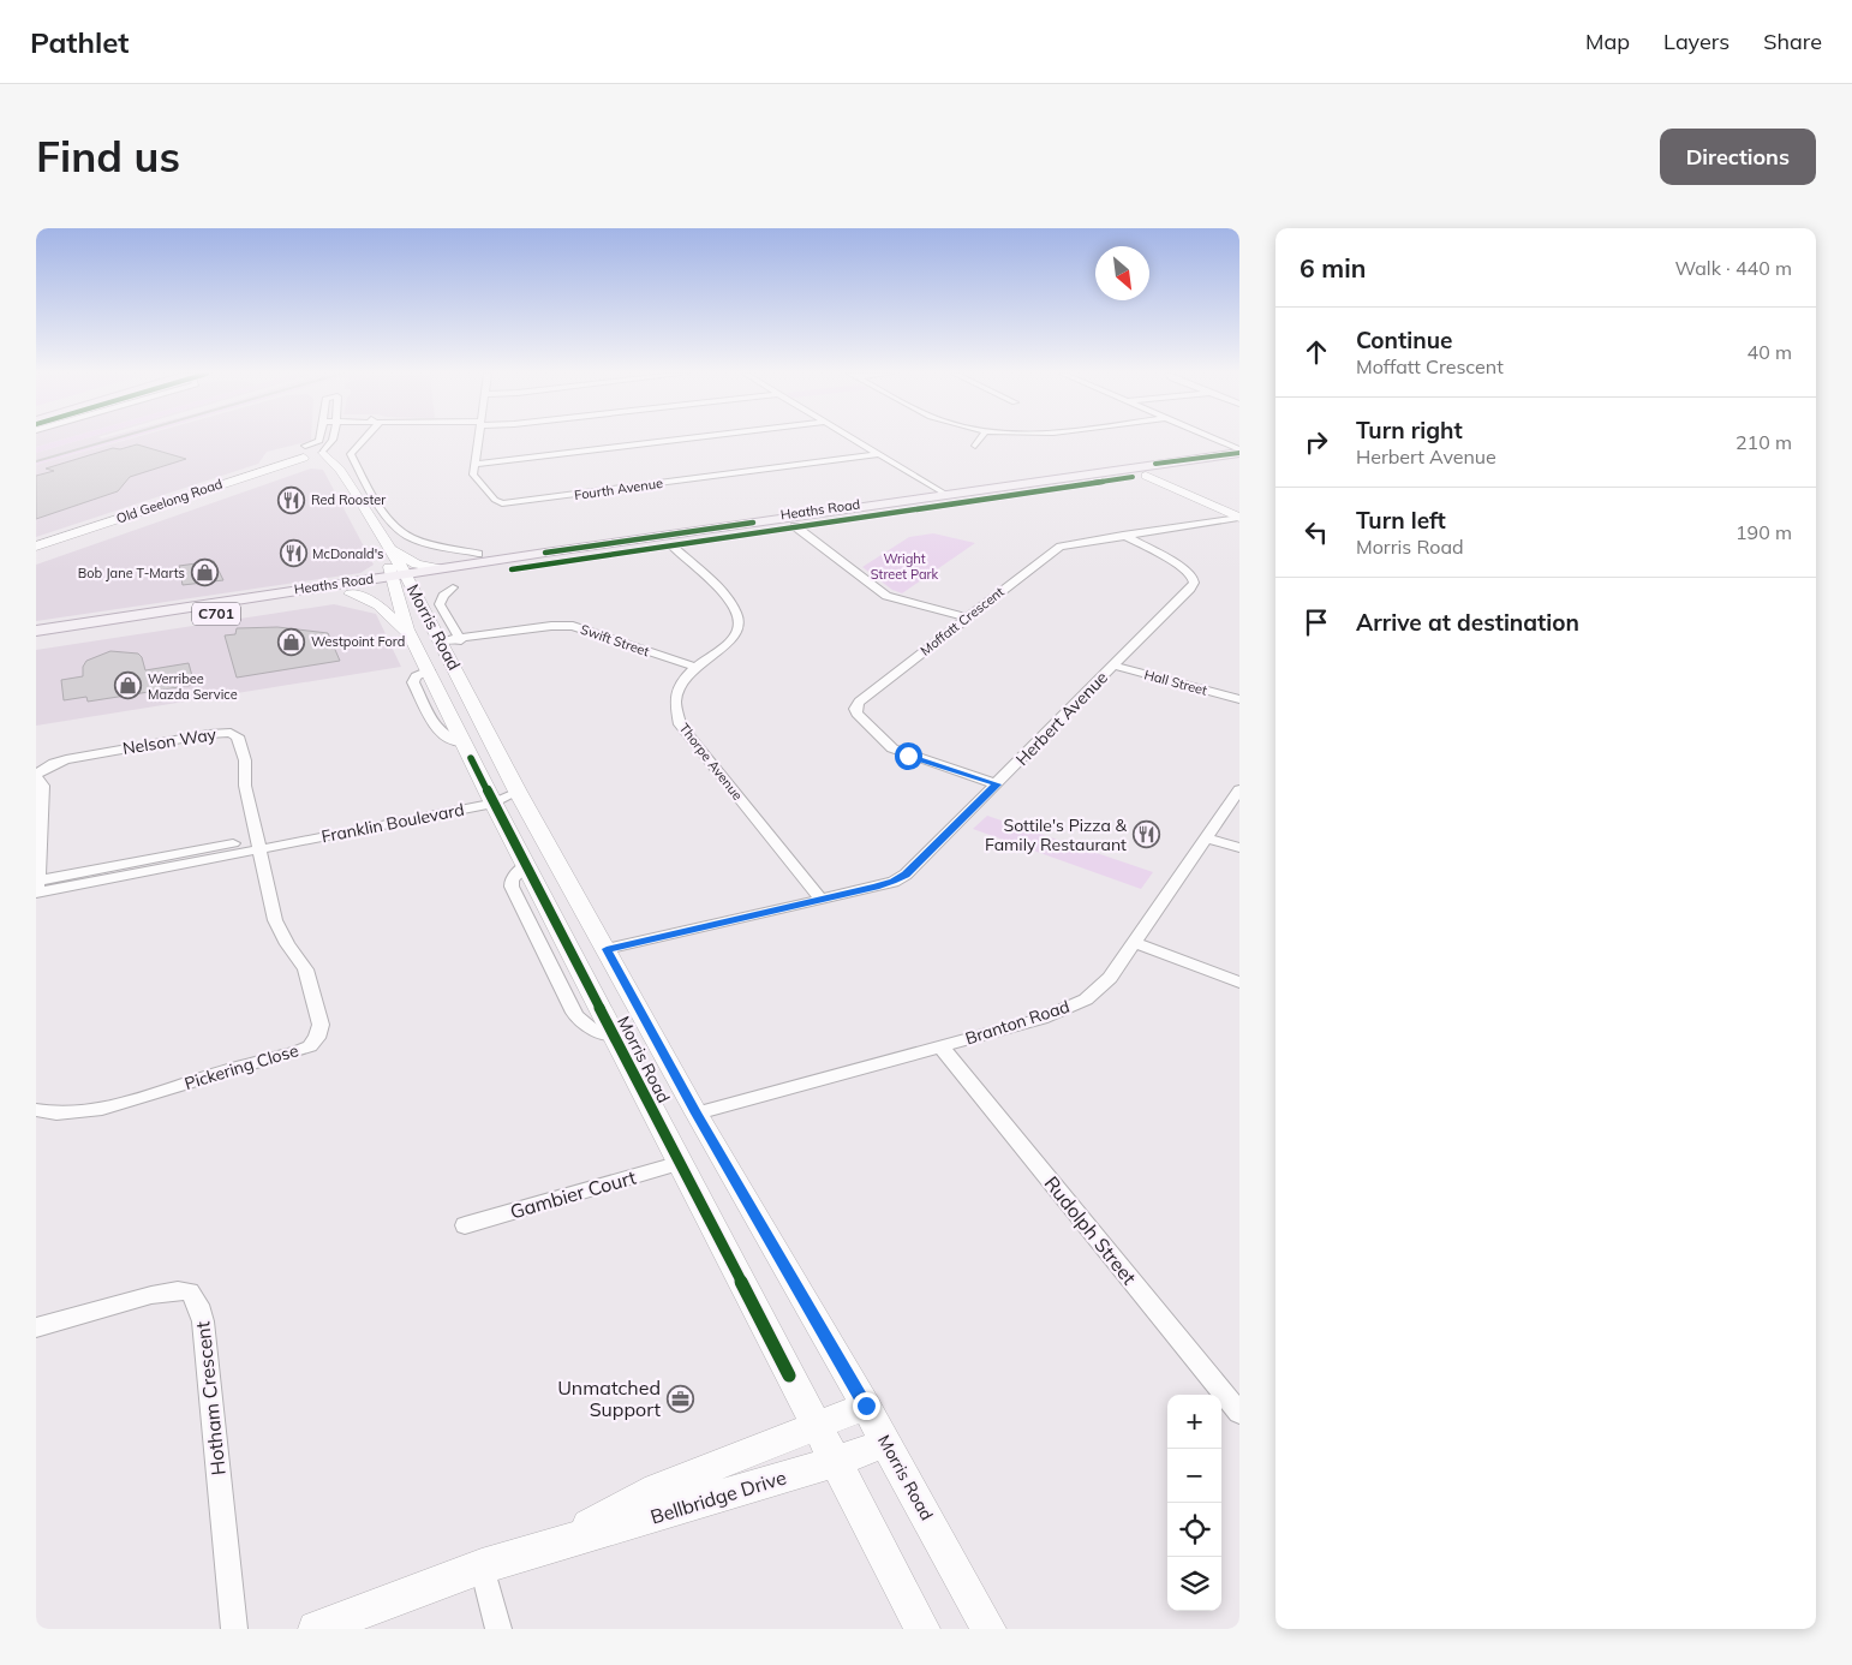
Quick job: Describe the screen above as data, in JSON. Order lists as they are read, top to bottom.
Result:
{
  "streets": {
    "main road": ["Heaths Road", "C701"],
    "street": [
      "Fourth Avenue",
      "Old Geelong Road",
      "Moffatt Crescent",
      "Morris Road",
      "Swift Street",
      "Hall Street",
      "Herbert Avenue",
      "Nelson Way",
      "Thorpe Avenue",
      "Franklin Boulevard",
      "Branton Road",
      "Pickering Close",
      "Gambier Court",
      "Rudolph Street",
      "Hotham Crescent",
      "Bellbridge Drive"
    ]
  },
  "crossings": [
    ["Old Geelong Road", "Morris Road"],
    ["Heaths Road", "Morris Road"],
    ["Heaths Road", "Thorpe Avenue"],
    ["Moffatt Crescent", "Herbert Avenue"],
    ["Morris Road", "Swift Street"],
    ["Morris Road", "Herbert Avenue"],
    ["Morris Road", "Franklin Boulevard"],
    ["Morris Road", "Branton Road"],
    ["Morris Road", "Gambier Court"],
    ["Morris Road", "Bellbridge Drive"],
    ["Swift Street", "Thorpe Avenue"],
    ["Hall Street", "Herbert Avenue"],
    ["Herbert Avenue", "Thorpe Avenue"],
    ["Nelson Way", "Franklin Boulevard"],
    ["Nelson Way", "Pickering Close"],
    ["Franklin Boulevard", "Pickering Close"],
    ["Branton Road", "Rudolph Street"]
  ],
  "parks": ["Wright Street Park"],
  "places": {
    "restaurant": ["Red Rooster", "McDonald's", "Sottile's Pizza & Family Restaurant"],
    "shop": ["Bob Jane T-Marts", "Westpoint Ford", "Werribee Mazda Service"],
    "office": ["Unmatched Support"]
  },
  "north": "bottom right",
  "page": {
    "header": "Pathlet",
    "nav": ["Map", "Layers", "Share"],
    "buttons": "Directions",
    "title": "Find us",
    "heading": ["6 min", "Walk · 440 m"],
    "list": [
      ["Continue", "Moffatt Crescent", "40 m"],
      ["Turn right", "Herbert Avenue", "210 m"],
      ["Turn left", "Morris Road", "190 m"],
      "Arrive at destination"
    ],
    "map_buttons": ["+", "−"]
  }
}
